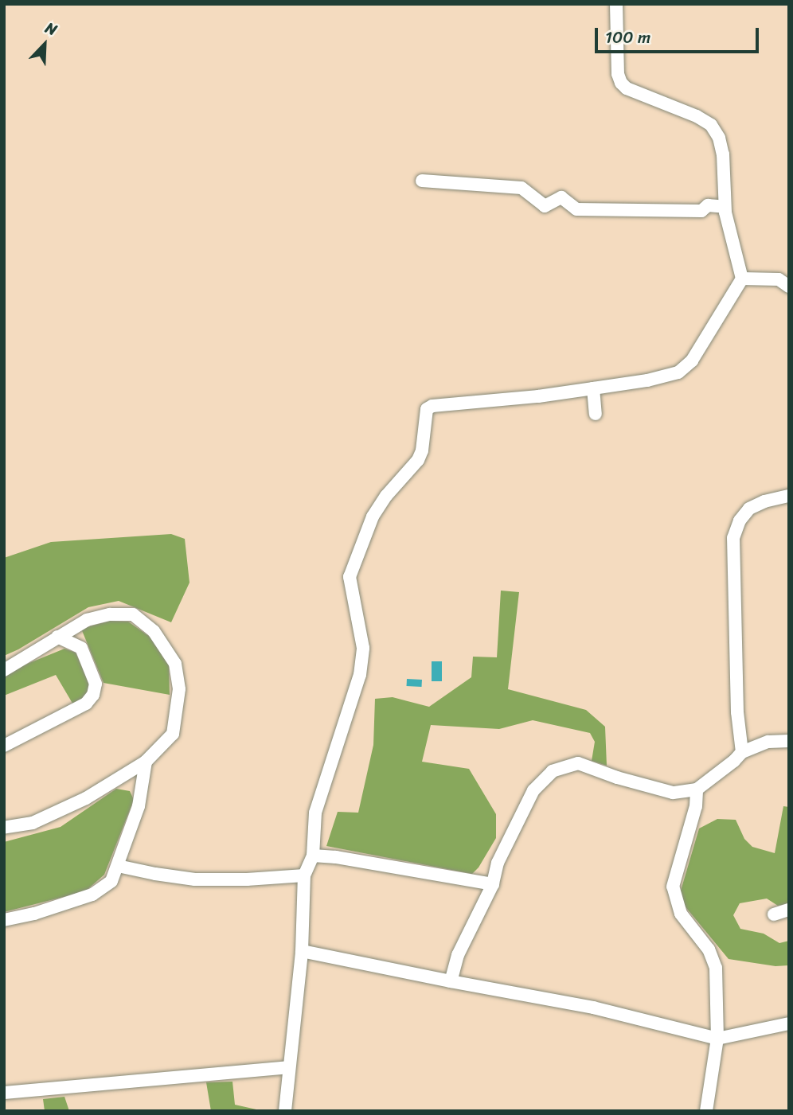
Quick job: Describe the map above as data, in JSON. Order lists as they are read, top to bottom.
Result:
{
  "scale_bar": "100 m",
  "north": "top right"
}
